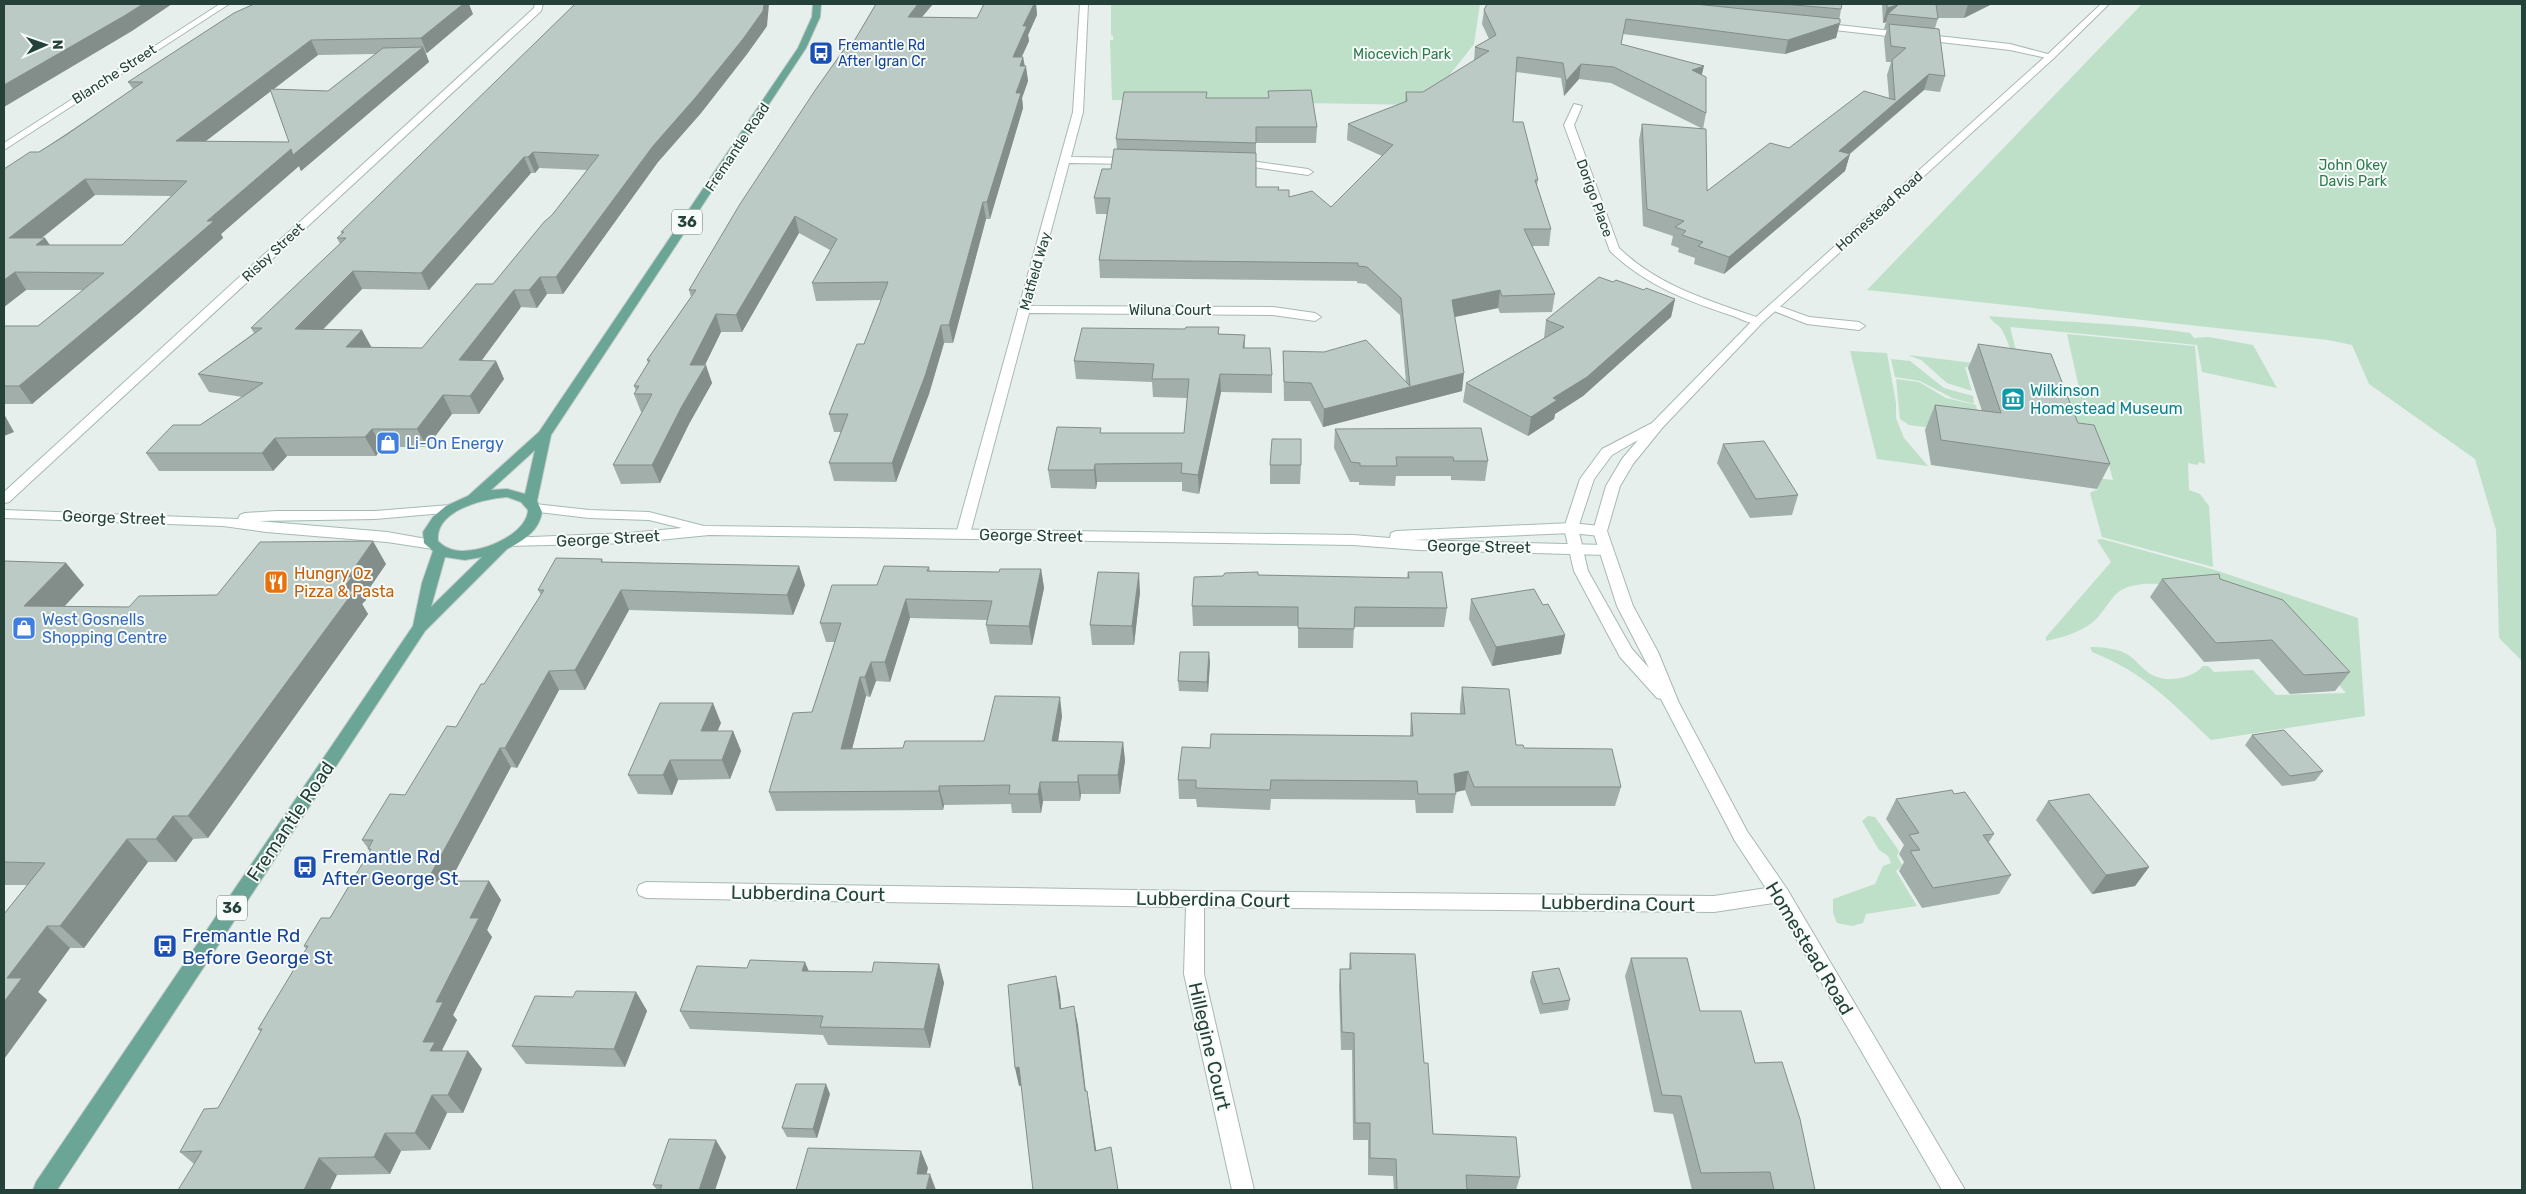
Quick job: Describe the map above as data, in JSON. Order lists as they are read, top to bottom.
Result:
{
  "streets": {
    "main road": ["Fremantle Road", "36"],
    "street": [
      "Blanche Street",
      "Dorigo Place",
      "Homestead Road",
      "Risby Street",
      "Matfield Way",
      "Wiluna Court",
      "George Street",
      "Lubberdina Court",
      "Hillegine Court"
    ]
  },
  "crossings": [
    ["Fremantle Road", "George Street"],
    ["Dorigo Place", "Homestead Road"],
    ["Homestead Road", "George Street"],
    ["Homestead Road", "Lubberdina Court"],
    ["Matfield Way", "Wiluna Court"],
    ["Matfield Way", "George Street"],
    ["Lubberdina Court", "Hillegine Court"]
  ],
  "parks": ["Miocevich Park", "John Okey Davis Park"],
  "places": {
    "bus stop": ["Fremantle Rd After Igran Cr", "Fremantle Rd After George St", "Fremantle Rd Before George St"],
    "museum": ["Wilkinson Homestead Museum"],
    "shop": ["Li-On Energy", "West Gosnells Shopping Centre"],
    "restaurant": ["Hungry Oz Pizza & Pasta"]
  },
  "north": "right"
}
